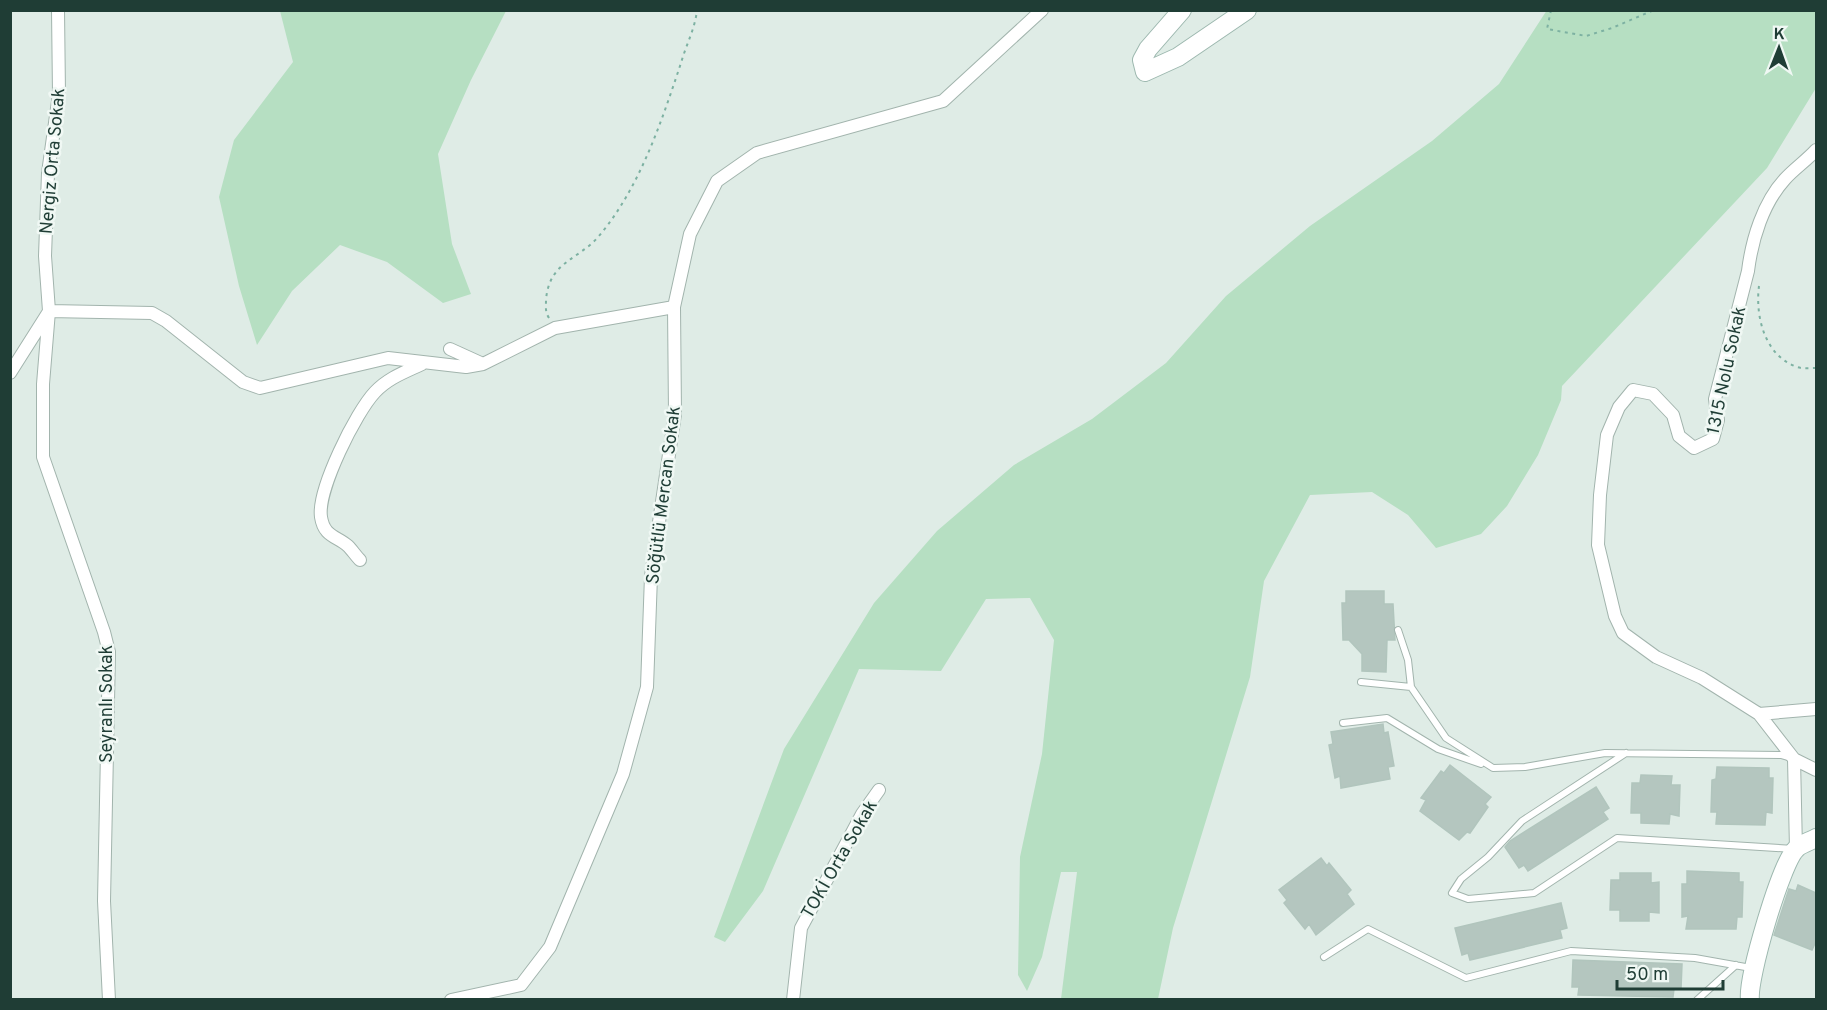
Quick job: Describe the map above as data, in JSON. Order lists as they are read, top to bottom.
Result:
{
  "streets": {
    "street": [
      "Nergiz Orta Sokak",
      "1315 Nolu Sokak",
      "Söğütlü Mercan Sokak",
      "Seyranlı Sokak",
      "TOKİ Orta Sokak"
    ]
  },
  "crossings": [
    ["Nergiz Orta Sokak", "Seyranlı Sokak"]
  ],
  "scale_bar": "50 m",
  "north": "top"
}
